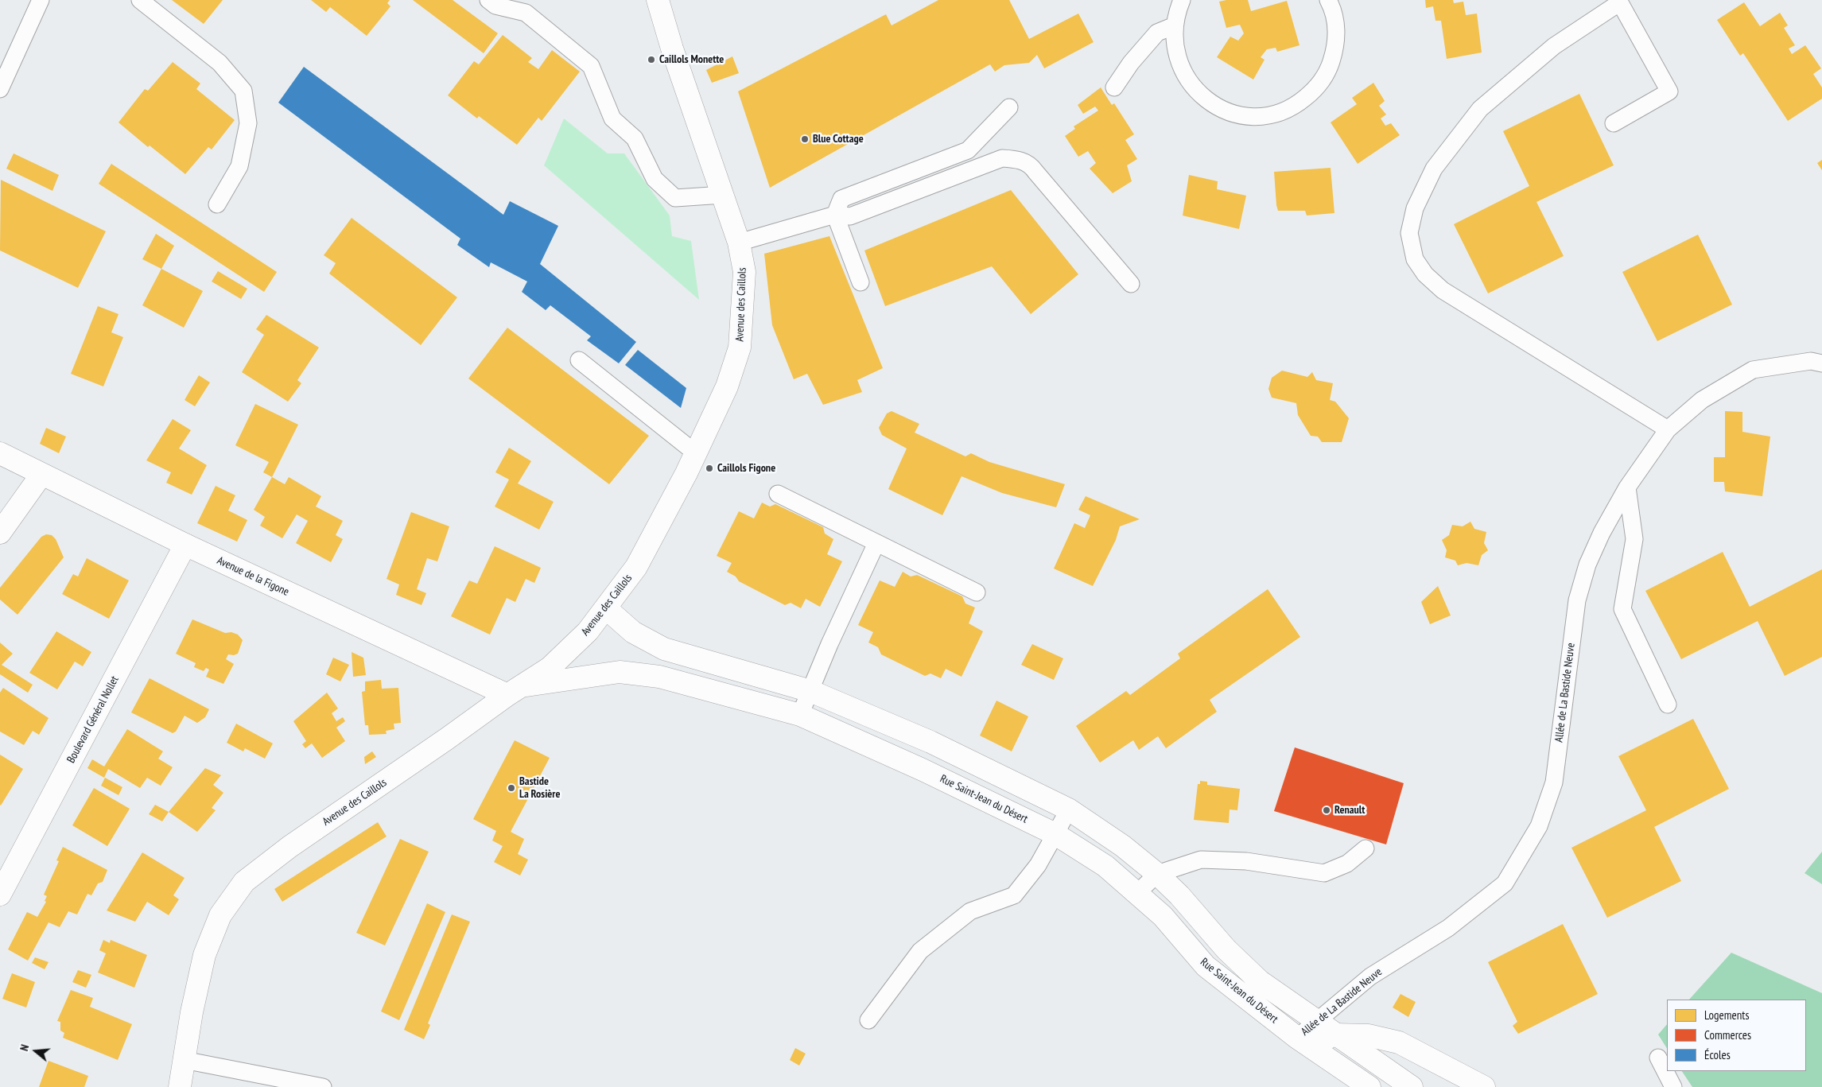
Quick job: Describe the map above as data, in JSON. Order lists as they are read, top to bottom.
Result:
{
  "streets": {
    "street": [
      "Avenue des Caillols",
      "Avenue de la Figone",
      "Boulevard Général Nollet",
      "Rue Saint-Jean du Désert"
    ],
    "lane": ["Allée de La Bastide Neuve"]
  },
  "crossings": [
    ["Avenue des Caillols", "Avenue de la Figone"],
    ["Avenue des Caillols", "Rue Saint-Jean du Désert"],
    ["Avenue de la Figone", "Boulevard Général Nollet"],
    ["Avenue de la Figone", "Rue Saint-Jean du Désert"],
    ["Allée de La Bastide Neuve", "Rue Saint-Jean du Désert"]
  ],
  "places": [
    "Caillols Monette",
    "Blue Cottage",
    "Caillols Figone",
    "Bastide La Rosière",
    "Renault"
  ],
  "legend": ["Logements", "Commerces", "Écoles"],
  "north": "left"
}
